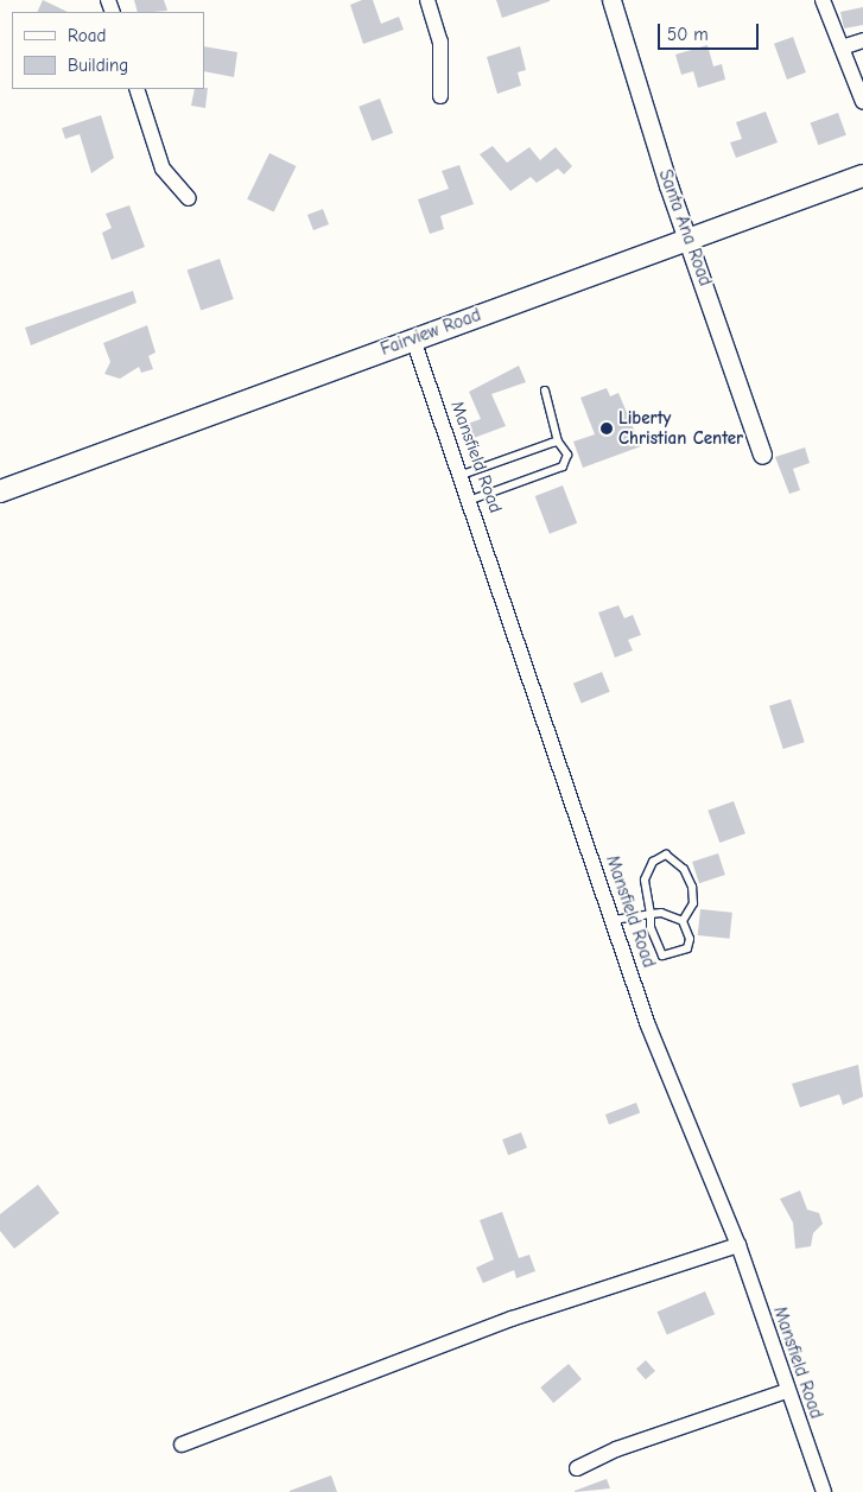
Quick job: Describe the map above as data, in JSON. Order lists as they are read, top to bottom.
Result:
{
  "streets": {
    "main road": ["Fairview Road"],
    "street": ["Santa Ana Road", "Mansfield Road"]
  },
  "crossings": [
    ["Santa Ana Road", "Fairview Road"],
    ["Fairview Road", "Mansfield Road"]
  ],
  "places": ["Liberty Christian Center"],
  "legend": ["Road", "Building"],
  "scale_bar": "50 m"
}
